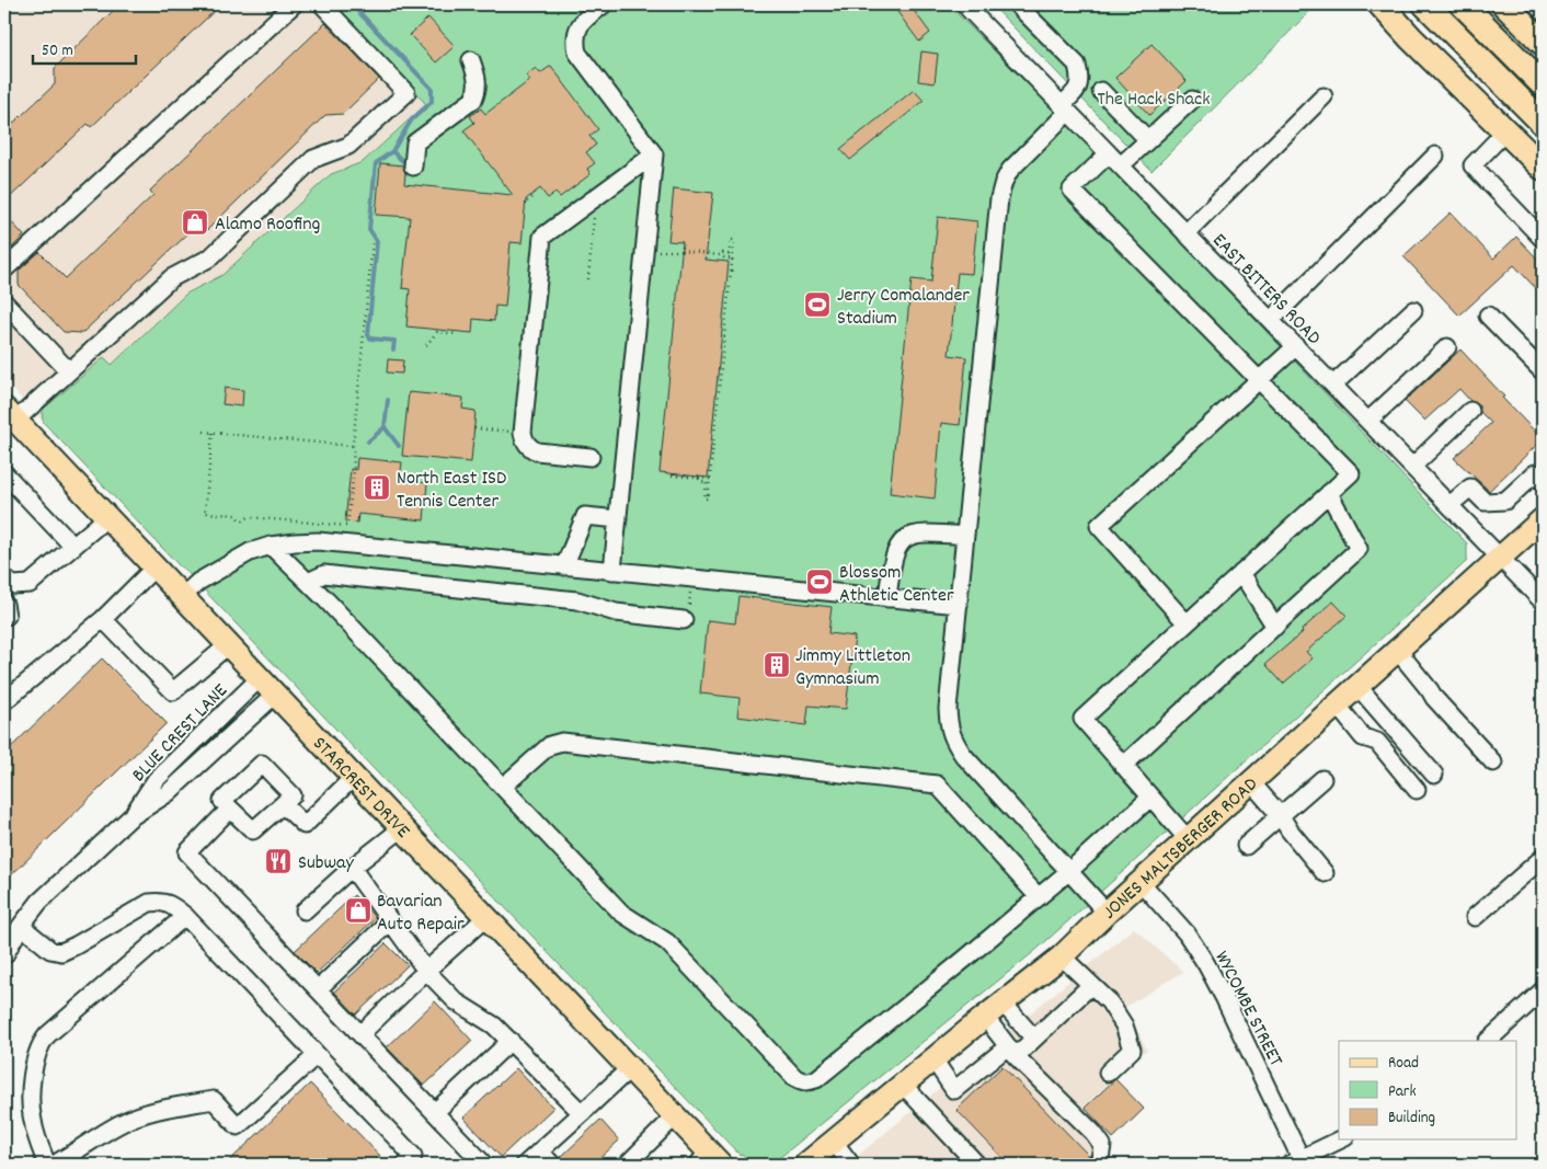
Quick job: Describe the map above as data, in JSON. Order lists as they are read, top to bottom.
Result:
{
  "streets": {
    "main road": ["STARCREST DRIVE", "JONES MALTSBERGER ROAD"],
    "street": ["EAST BITTERS ROAD", "BLUE CREST LANE", "WYCOMBE STREET"]
  },
  "crossings": [
    ["EAST BITTERS ROAD", "JONES MALTSBERGER ROAD"],
    ["BLUE CREST LANE", "STARCREST DRIVE"],
    ["JONES MALTSBERGER ROAD", "WYCOMBE STREET"]
  ],
  "parks": ["The Hack Shack"],
  "places": {
    "shop": ["Alamo Roofing", "Bavarian Auto Repair"],
    "sports": ["Jerry Comalander Stadium", "Blossom Athletic Center"],
    "building": ["North East ISD Tennis Center", "Jimmy Littleton Gymnasium"],
    "restaurant": ["Subway"]
  },
  "legend": ["Road", "Park", "Building"],
  "scale_bar": "50 m"
}
